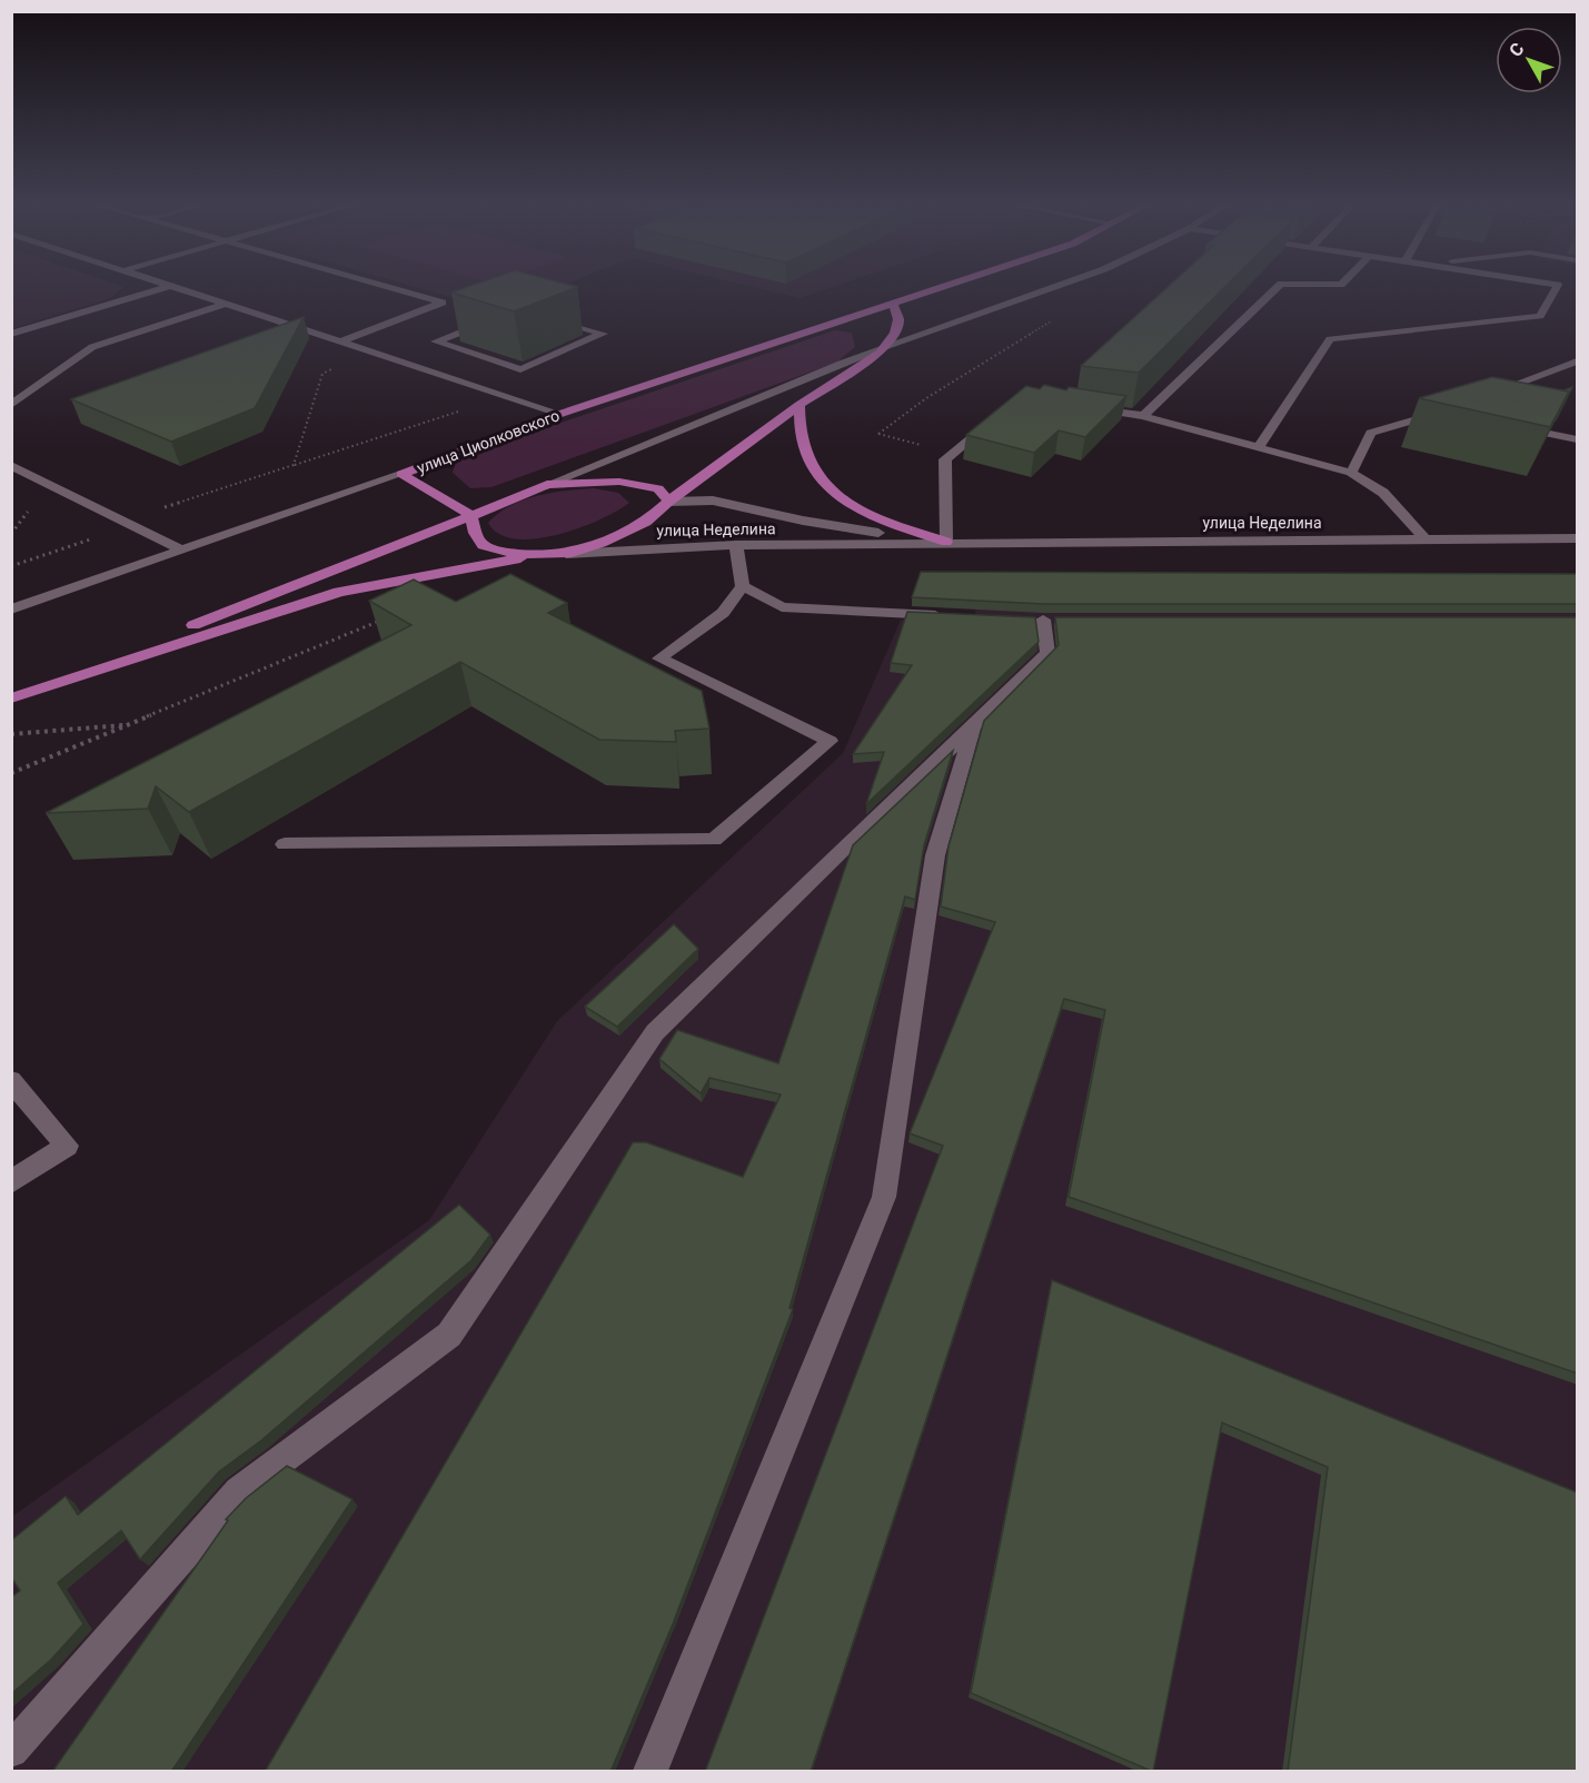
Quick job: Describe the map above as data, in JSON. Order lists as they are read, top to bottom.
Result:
{
  "streets": {
    "main road": ["улица Циолковского"],
    "street": ["улица Неделина"]
  },
  "north": "top left"
}
